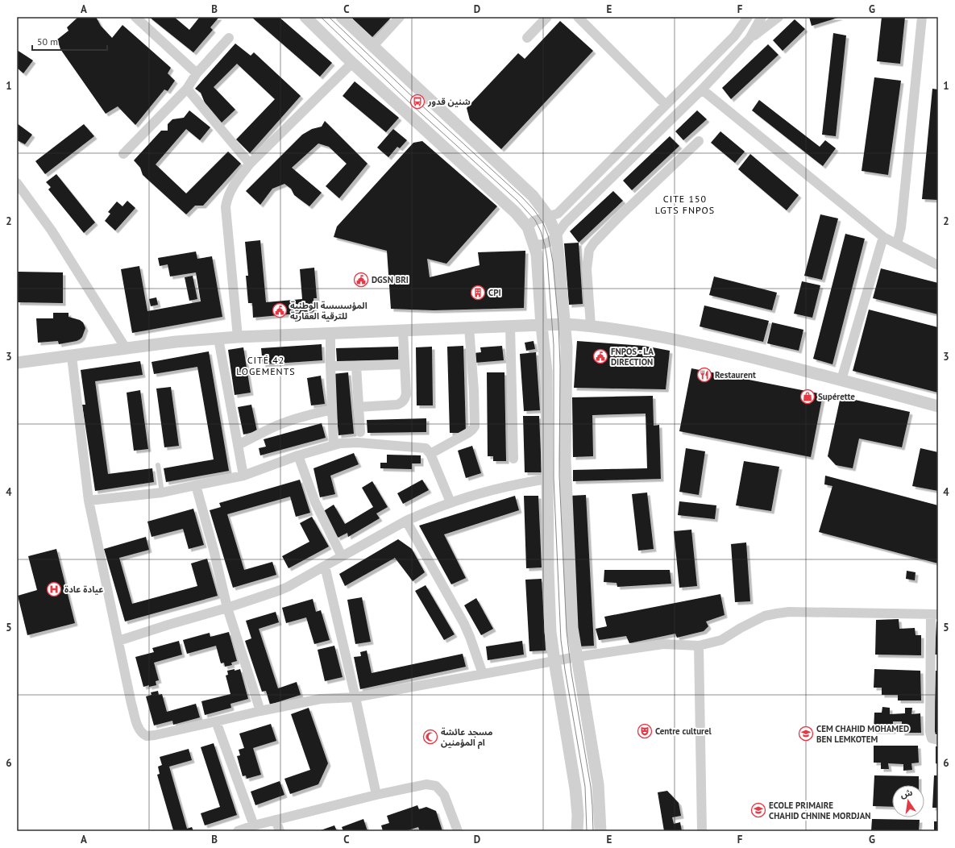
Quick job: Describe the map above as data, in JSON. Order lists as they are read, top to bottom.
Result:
{
  "districts": ["CITE 150 LGTS FNPOS", "CITÉ 42 LOGEMENTS"],
  "places": {
    "bus stop": ["شنين قدور"],
    "public building": ["DGSN BRI", "المؤسسسة الوطنية للترقية العقارية", "FNPOS - LA DIRECTION"],
    "building": ["CPI"],
    "restaurant": ["Restaurent"],
    "shop": ["Supérette"],
    "hospital": ["عيادة عادة"],
    "theatre": ["Centre culturel"],
    "school or university": ["CEM CHAHID MOHAMED BEN LEMKOTEM", "ECOLE PRIMAIRE CHAHID CHNINE MORDJAN"],
    "mosque": ["مسجد عائشة ام المؤمنين"]
  },
  "scale_bar": "50 m",
  "north": "top",
  "grid": {
    "columns": [
      "A",
      "B",
      "C",
      "D",
      "E",
      "F",
      "G"
    ],
    "rows": [
      "1",
      "2",
      "3",
      "4",
      "5",
      "6"
    ]
  }
}
